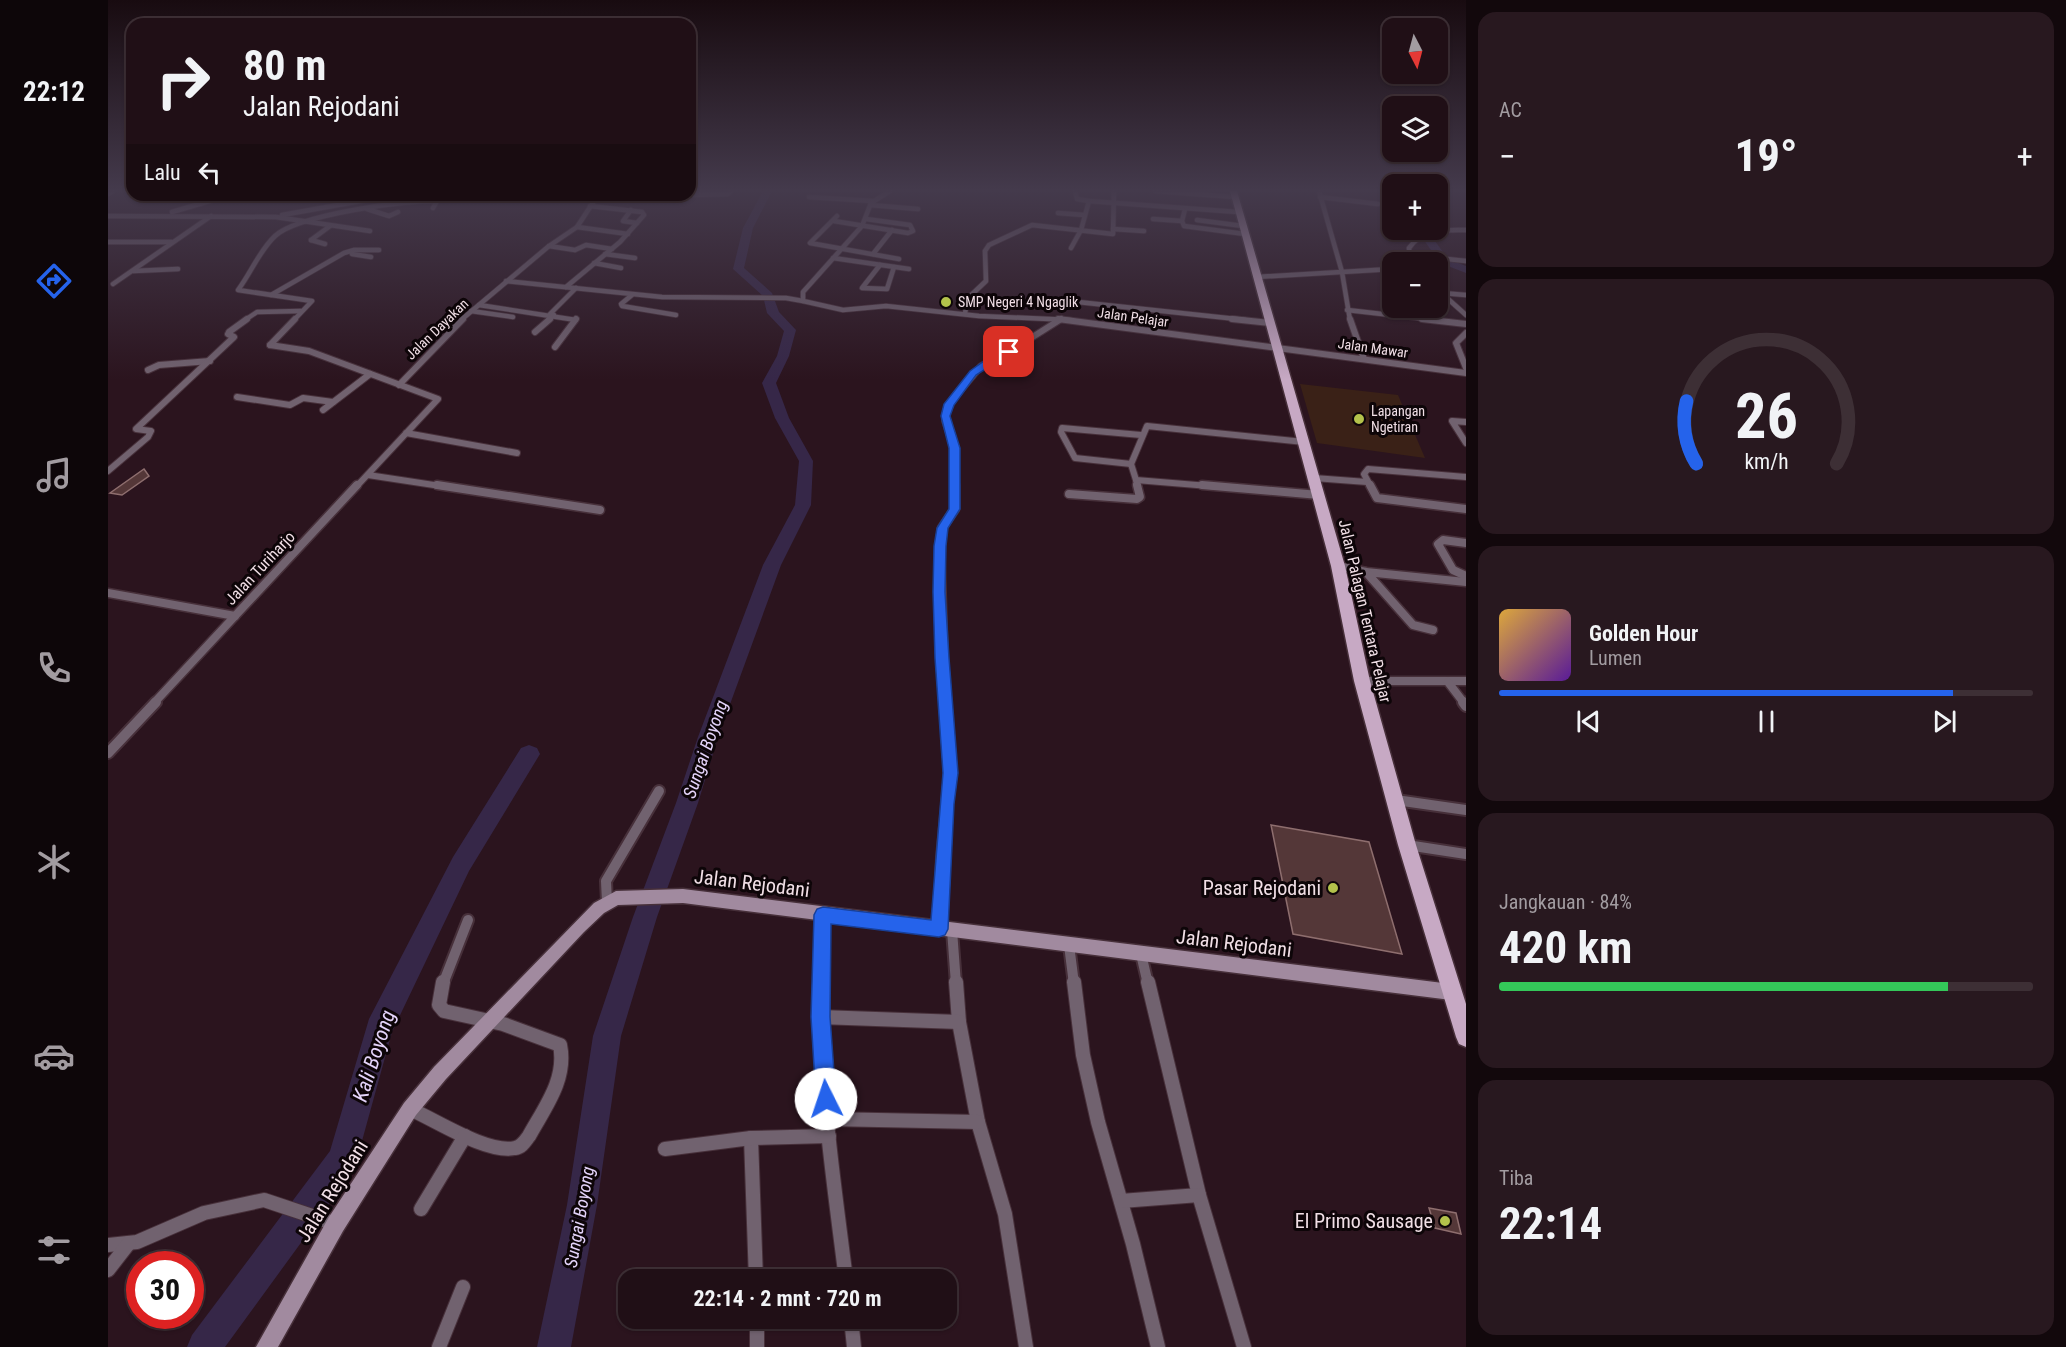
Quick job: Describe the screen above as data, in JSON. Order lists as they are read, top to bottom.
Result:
{
  "streets": {
    "main road": ["Jalan Palagan Tentara Pelajar", "Jalan Rejodani"],
    "street": [
      "Jalan Pelajar",
      "Jalan Dayakan",
      "Jalan Mawar",
      "Jalan Turiharjo"
    ]
  },
  "crossings": [
    ["Jalan Pelajar", "Jalan Mawar"],
    ["Jalan Pelajar", "Jalan Palagan Tentara Pelajar"],
    ["Jalan Dayakan", "Jalan Turiharjo"],
    ["Jalan Mawar", "Jalan Palagan Tentara Pelajar"],
    ["Jalan Palagan Tentara Pelajar", "Jalan Rejodani"]
  ],
  "water": ["Sungai Boyong", "Kali Boyong"],
  "places": [
    "SMP Negeri 4 Ngaglik",
    "Lapangan Ngetiran",
    "Pasar Rejodani",
    "El Primo Sausage"
  ],
  "north": "bottom",
  "page": {
    "tabs": "22:12",
    "tile": [
      "AC",
      ["Jangkauan · 84%", "420 km"],
      ["Tiba", "22:14"]
    ],
    "map_buttons": ["+", "−"],
    "turn": ["80 m", "Jalan Rejodani"],
    "heat": ["−", "19°", "+"],
    "then": "Lalu",
    "song": ["Golden Hour", "Lumen"],
    "limit": "30",
    "trip": "22:14 · 2 mnt · 720 m",
    "gauge": ["26", "km/h"]
  }
}
